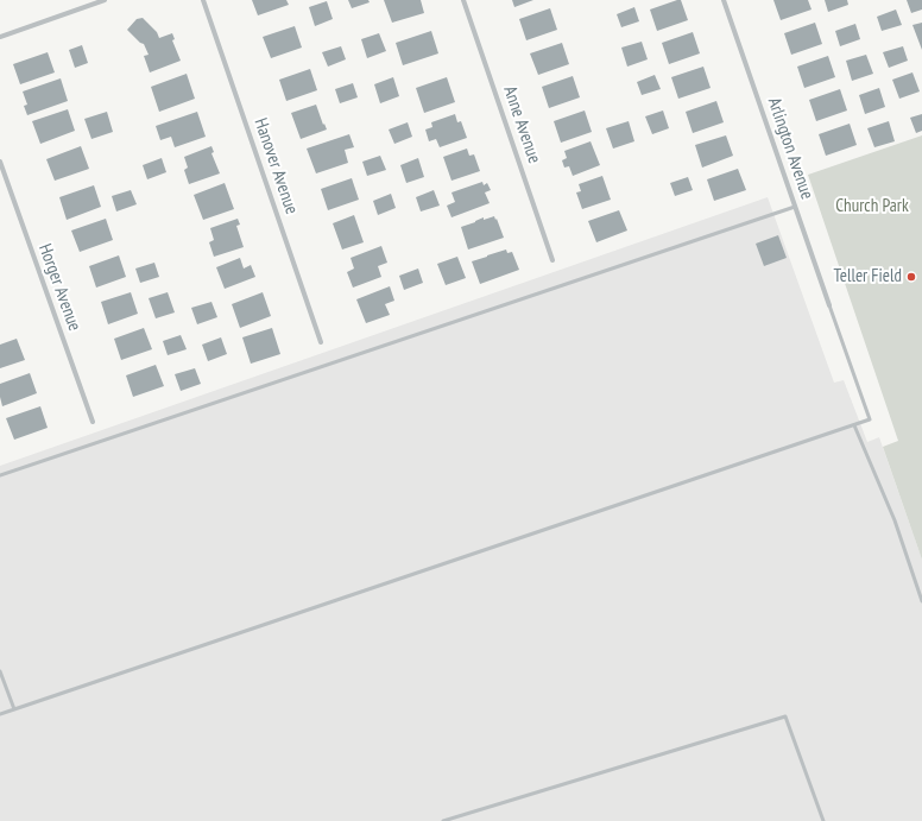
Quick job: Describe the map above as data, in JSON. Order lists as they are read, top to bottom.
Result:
{
  "streets": {
    "street": [
      "Anne Avenue",
      "Arlington Avenue",
      "Hanover Avenue",
      "Horger Avenue"
    ]
  },
  "parks": ["Church Park"],
  "places": ["Teller Field"]
}
